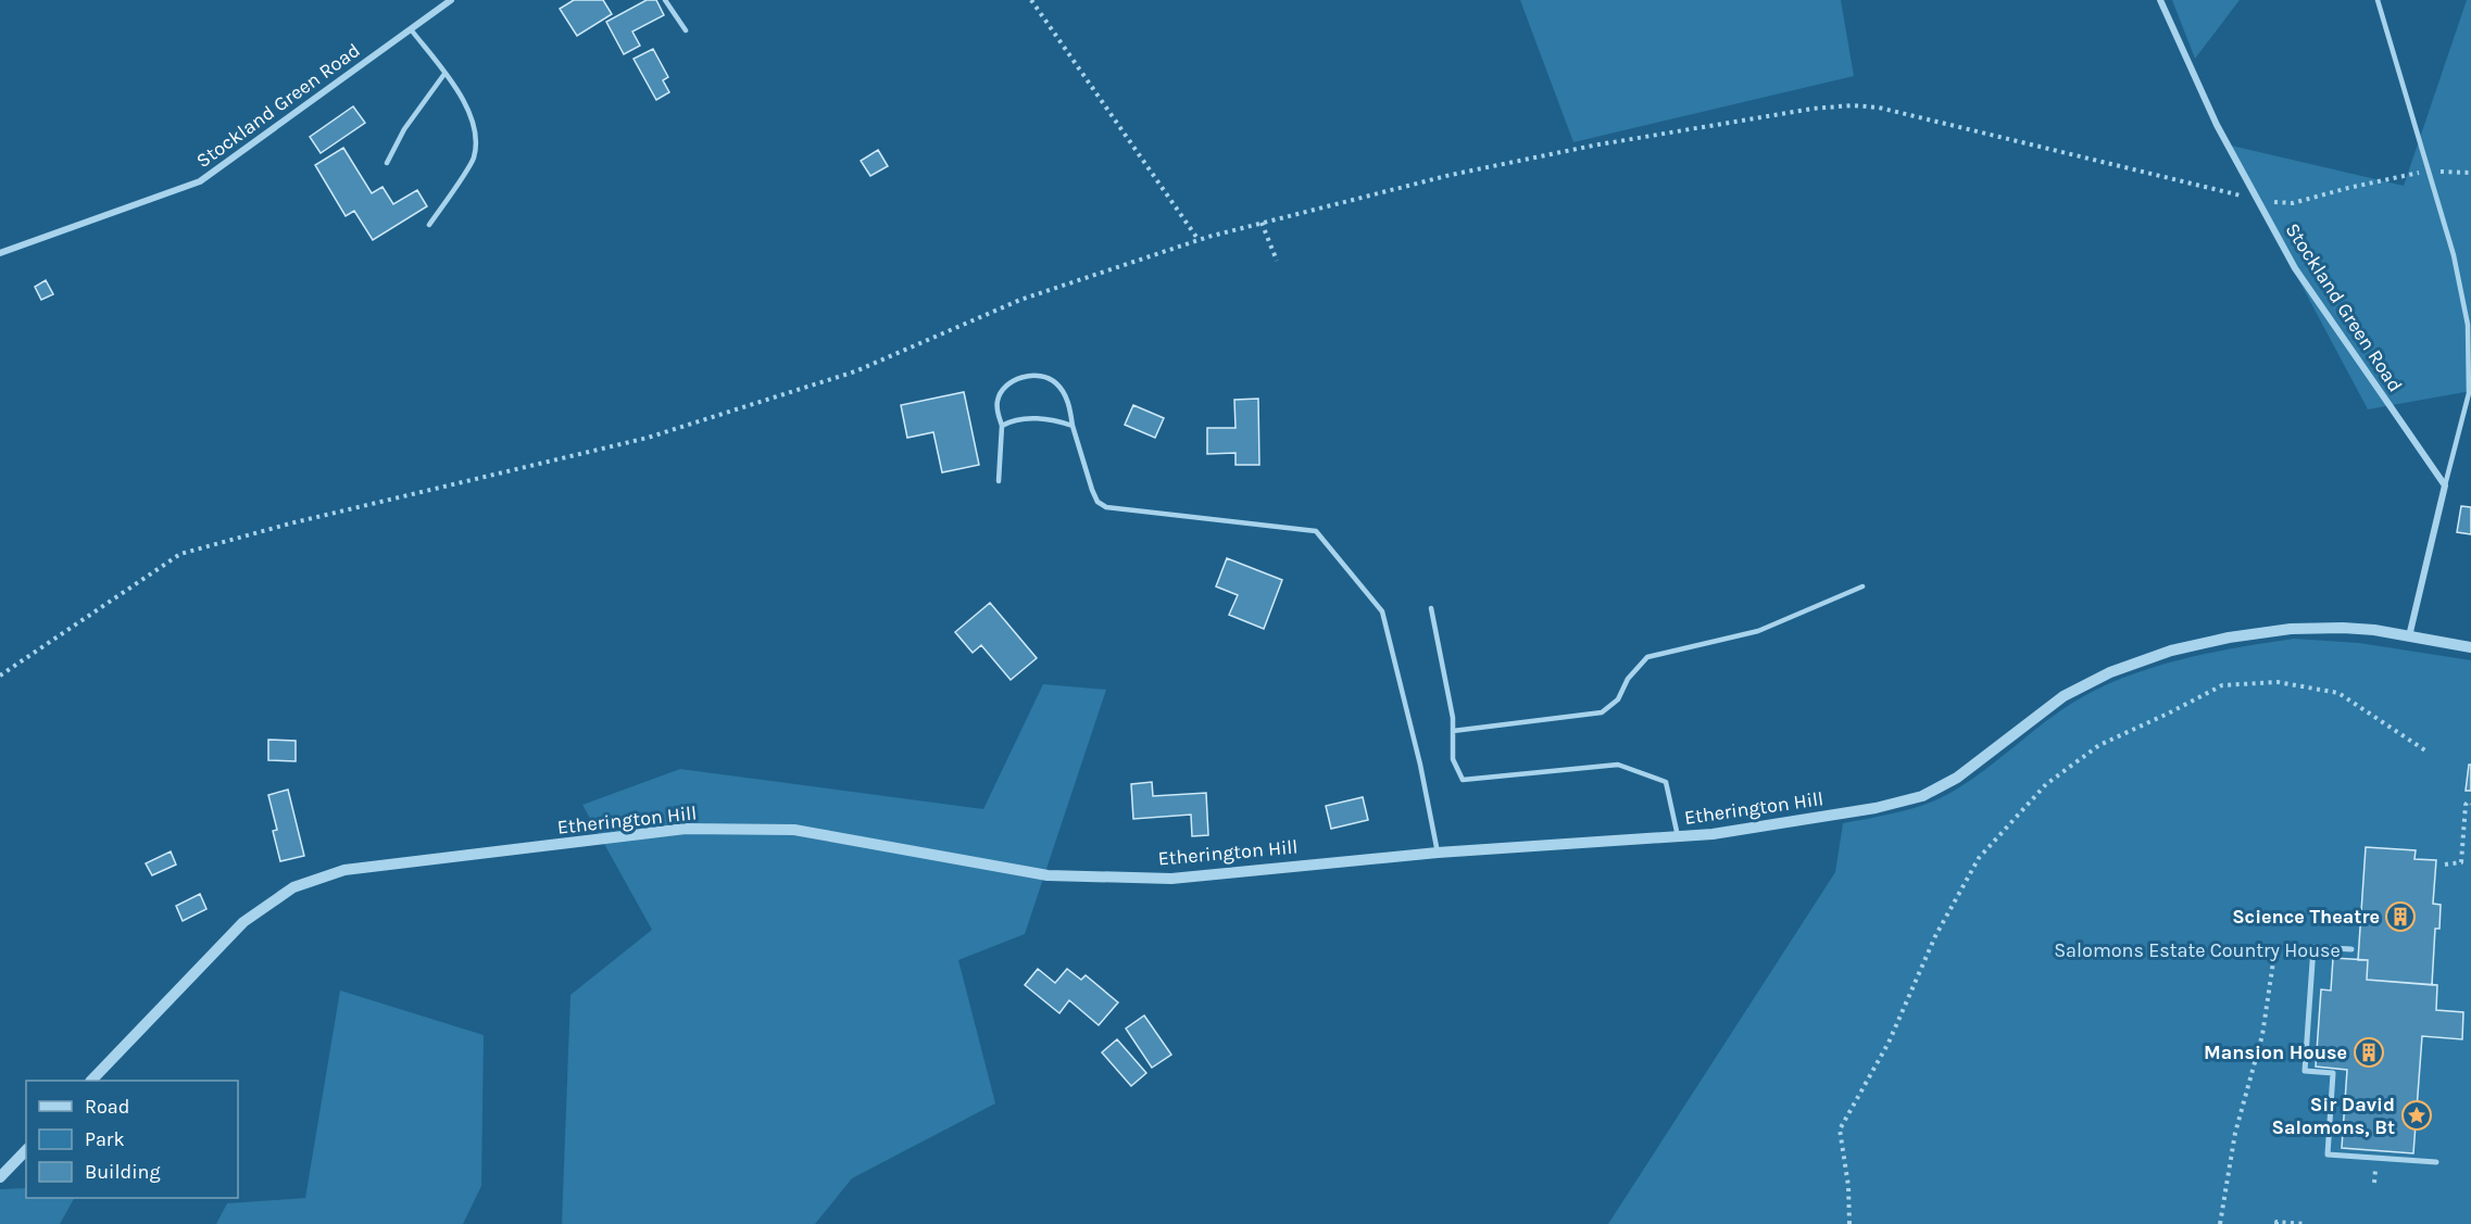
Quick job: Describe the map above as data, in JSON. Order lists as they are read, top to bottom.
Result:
{
  "streets": {
    "street": ["Stockland Green Road", "Etherington Hill"]
  },
  "parks": ["Salomons Estate Country House"],
  "places": {
    "building": ["Science Theatre", "Mansion House"],
    "place": ["Sir David Salomons, Bt"]
  },
  "legend": ["Road", "Park", "Building"]
}
